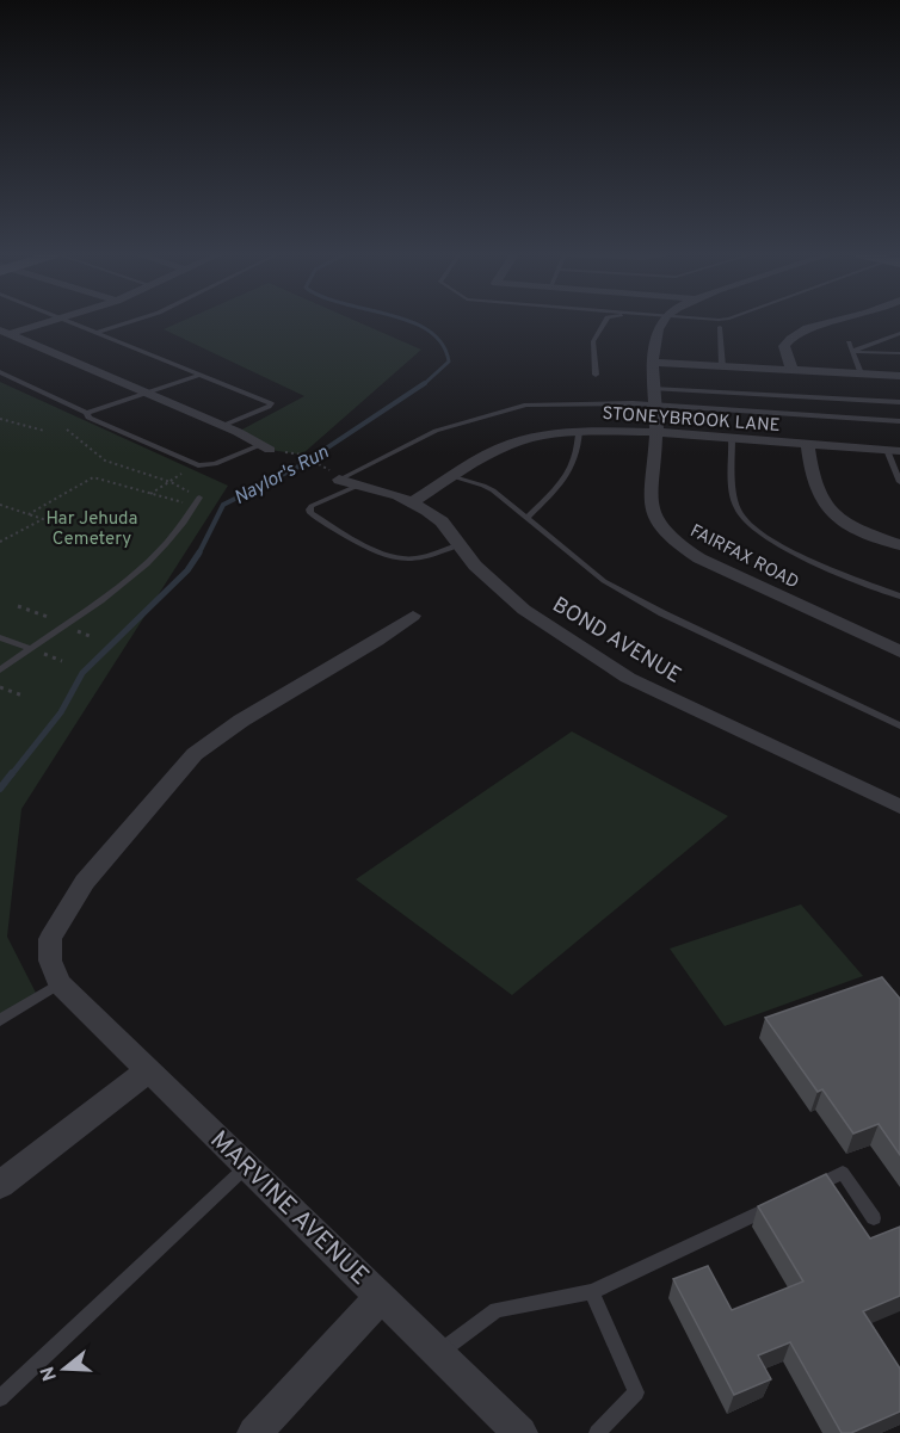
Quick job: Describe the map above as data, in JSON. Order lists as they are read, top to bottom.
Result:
{
  "streets": {
    "street": [
      "STONEYBROOK LANE",
      "FAIRFAX ROAD",
      "BOND AVENUE",
      "MARVINE AVENUE"
    ]
  },
  "crossings": [
    ["STONEYBROOK LANE", "FAIRFAX ROAD"],
    ["STONEYBROOK LANE", "BOND AVENUE"]
  ],
  "water": ["Naylor's Run"],
  "parks": ["Har Jehuda Cemetery"],
  "north": "left"
}
